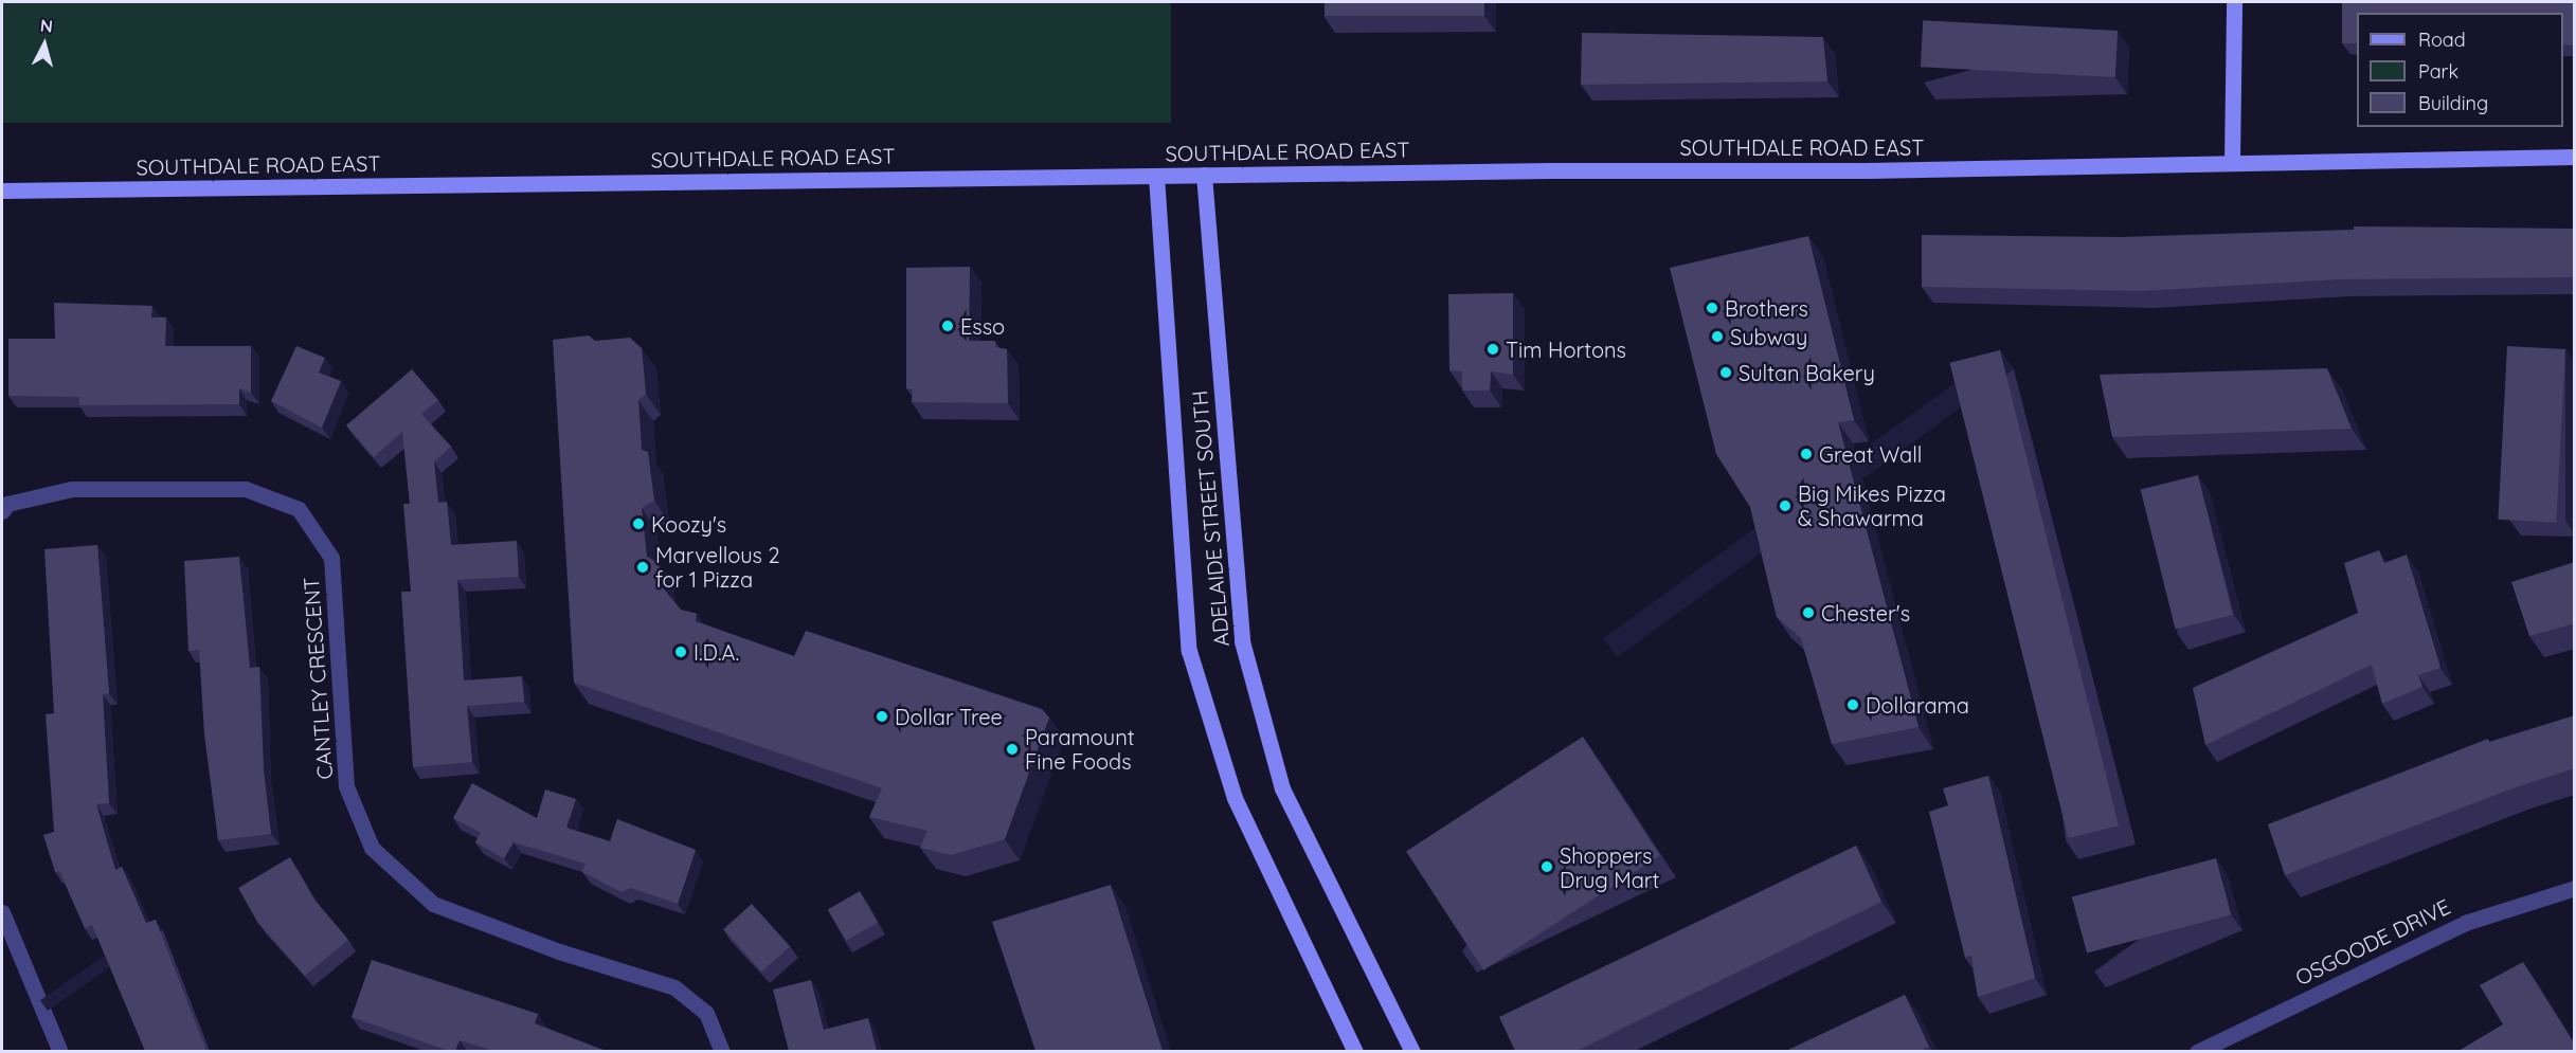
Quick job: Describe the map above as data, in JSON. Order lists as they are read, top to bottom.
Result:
{
  "streets": {
    "main road": ["SOUTHDALE ROAD EAST", "ADELAIDE STREET SOUTH"],
    "street": ["CANTLEY CRESCENT", "OSGOODE DRIVE"]
  },
  "crossings": [
    ["SOUTHDALE ROAD EAST", "ADELAIDE STREET SOUTH"]
  ],
  "places": [
    "Brothers",
    "Esso",
    "Subway",
    "Tim Hortons",
    "Sultan Bakery",
    "Great Wall",
    "Big Mikes Pizza & Shawarma",
    "Koozy's",
    "Marvellous 2 for 1 Pizza",
    "Chester's",
    "I.D.A.",
    "Dollarama",
    "Dollar Tree",
    "Paramount Fine Foods",
    "Shoppers Drug Mart"
  ],
  "legend": ["Road", "Park", "Building"],
  "north": "top"
}
